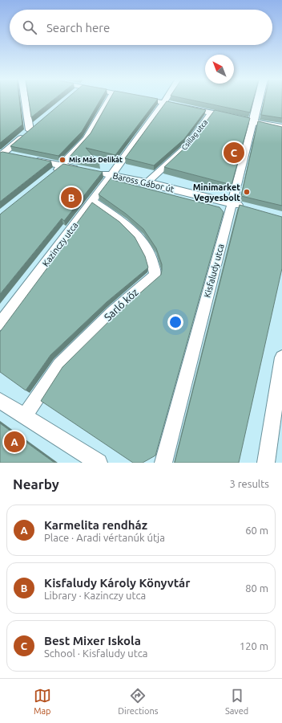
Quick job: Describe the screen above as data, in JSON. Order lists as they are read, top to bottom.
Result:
{
  "streets": {
    "street": [
      "Csillag utca",
      "Baross Gábor út",
      "Kazinczy utca",
      "Kisfaludy utca",
      "Sarló köz"
    ]
  },
  "crossings": [
    ["Csillag utca", "Baross Gábor út"],
    ["Baross Gábor út", "Kazinczy utca"],
    ["Baross Gábor út", "Kisfaludy utca"],
    ["Kazinczy utca", "Sarló köz"]
  ],
  "places": ["Mis Más Delikát", "Minimarket Vegyesbolt"],
  "north": "top left",
  "page": {
    "search": "Search here",
    "pins": ["C", "B", "A"],
    "heading": ["Nearby", "3 results"],
    "list": [
      {
        "mark": "A",
        "name": "Karmelita rendház",
        "note": "Place · Aradi vértanúk útja",
        "value": "60 m"
      },
      {
        "mark": "B",
        "name": "Kisfaludy Károly Könyvtár",
        "note": "Library · Kazinczy utca",
        "value": "80 m"
      },
      {
        "mark": "C",
        "name": "Best Mixer Iskola",
        "note": "School · Kisfaludy utca",
        "value": "120 m"
      }
    ],
    "nav": ["Map", "Directions", "Saved"]
  }
}
